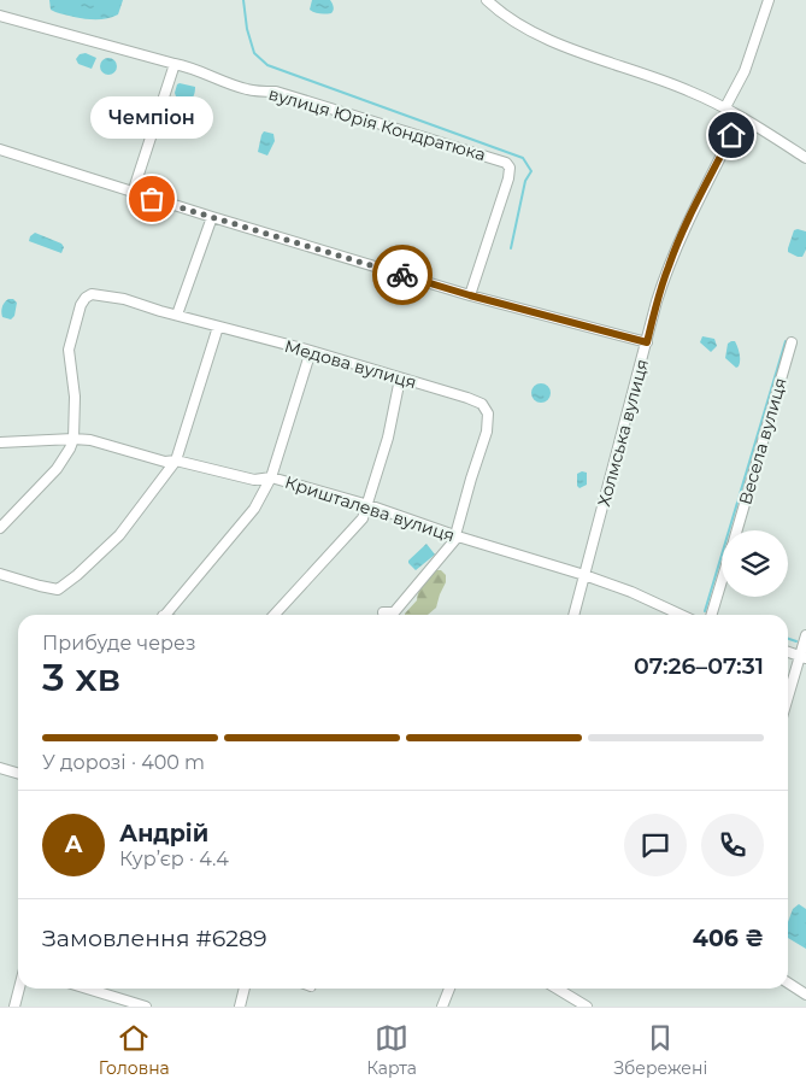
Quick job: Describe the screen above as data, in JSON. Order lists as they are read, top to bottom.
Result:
{
  "streets": {
    "street": [
      "вулиця Юрія Кондратюка",
      "Медова вулиця",
      "Холмська вулиця",
      "Весела вулиця",
      "Кришталева вулиця"
    ]
  },
  "crossings": [
    ["Медова вулиця", "Кришталева вулиця"],
    ["Холмська вулиця", "Кришталева вулиця"]
  ],
  "places": ["Чемпіон"],
  "page": {
    "bubble": "Чемпіон",
    "heading": ["3 хв", "Прибуде через", "07:26–07:31"],
    "panel": [
      "Андрій",
      "Кур’єр · 4.4",
      "Замовлення #6289",
      "406 ₴"
    ],
    "bar": "У дорозі · 400 m",
    "round": "А",
    "tabs": ["Головна", "Карта", "Збережені"]
  }
}
